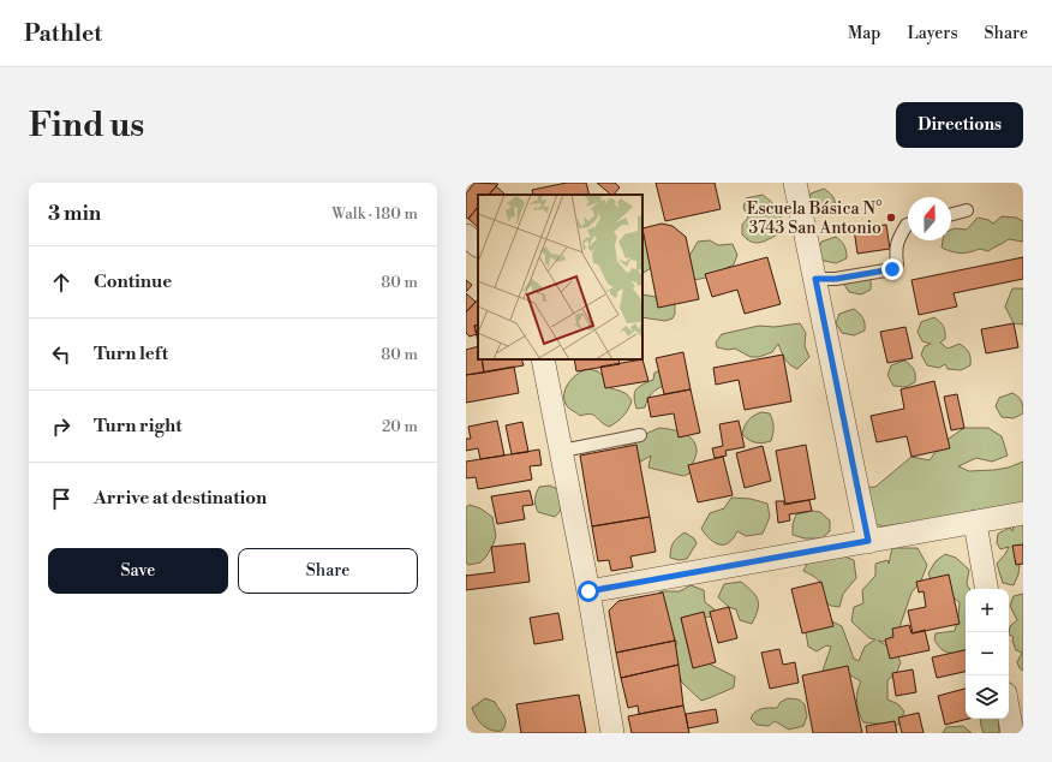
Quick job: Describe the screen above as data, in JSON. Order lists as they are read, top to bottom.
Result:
{
  "places": ["Escuela Básica N° 3743 San Antonio"],
  "north": "top",
  "page": {
    "header": "Pathlet",
    "nav": ["Map", "Layers", "Share"],
    "buttons": [
      "Directions",
      ["Save", "Share"]
    ],
    "title": "Find us",
    "heading": ["3 min", "Walk · 180 m"],
    "list": [
      ["Continue", "80 m"],
      ["Turn left", "80 m"],
      ["Turn right", "20 m"],
      "Arrive at destination"
    ],
    "map_buttons": ["+", "−"]
  }
}
